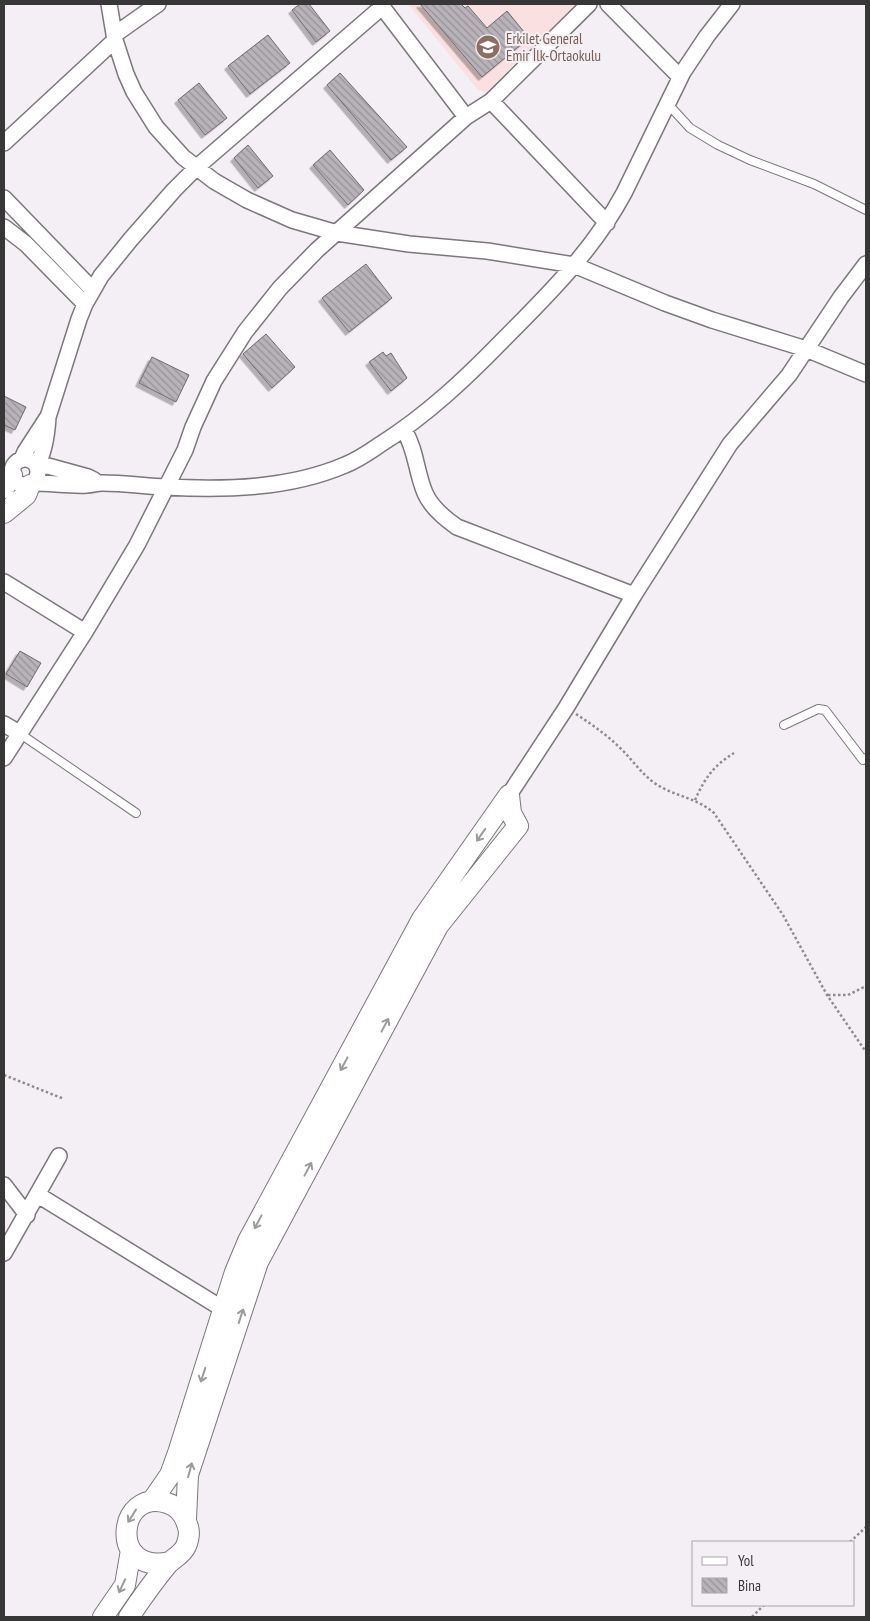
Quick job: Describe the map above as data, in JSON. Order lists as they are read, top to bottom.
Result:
{
  "places": {
    "school or university": ["Erkilet General Emir İlk-Ortaokulu"]
  },
  "legend": ["Yol", "Bina"]
}
